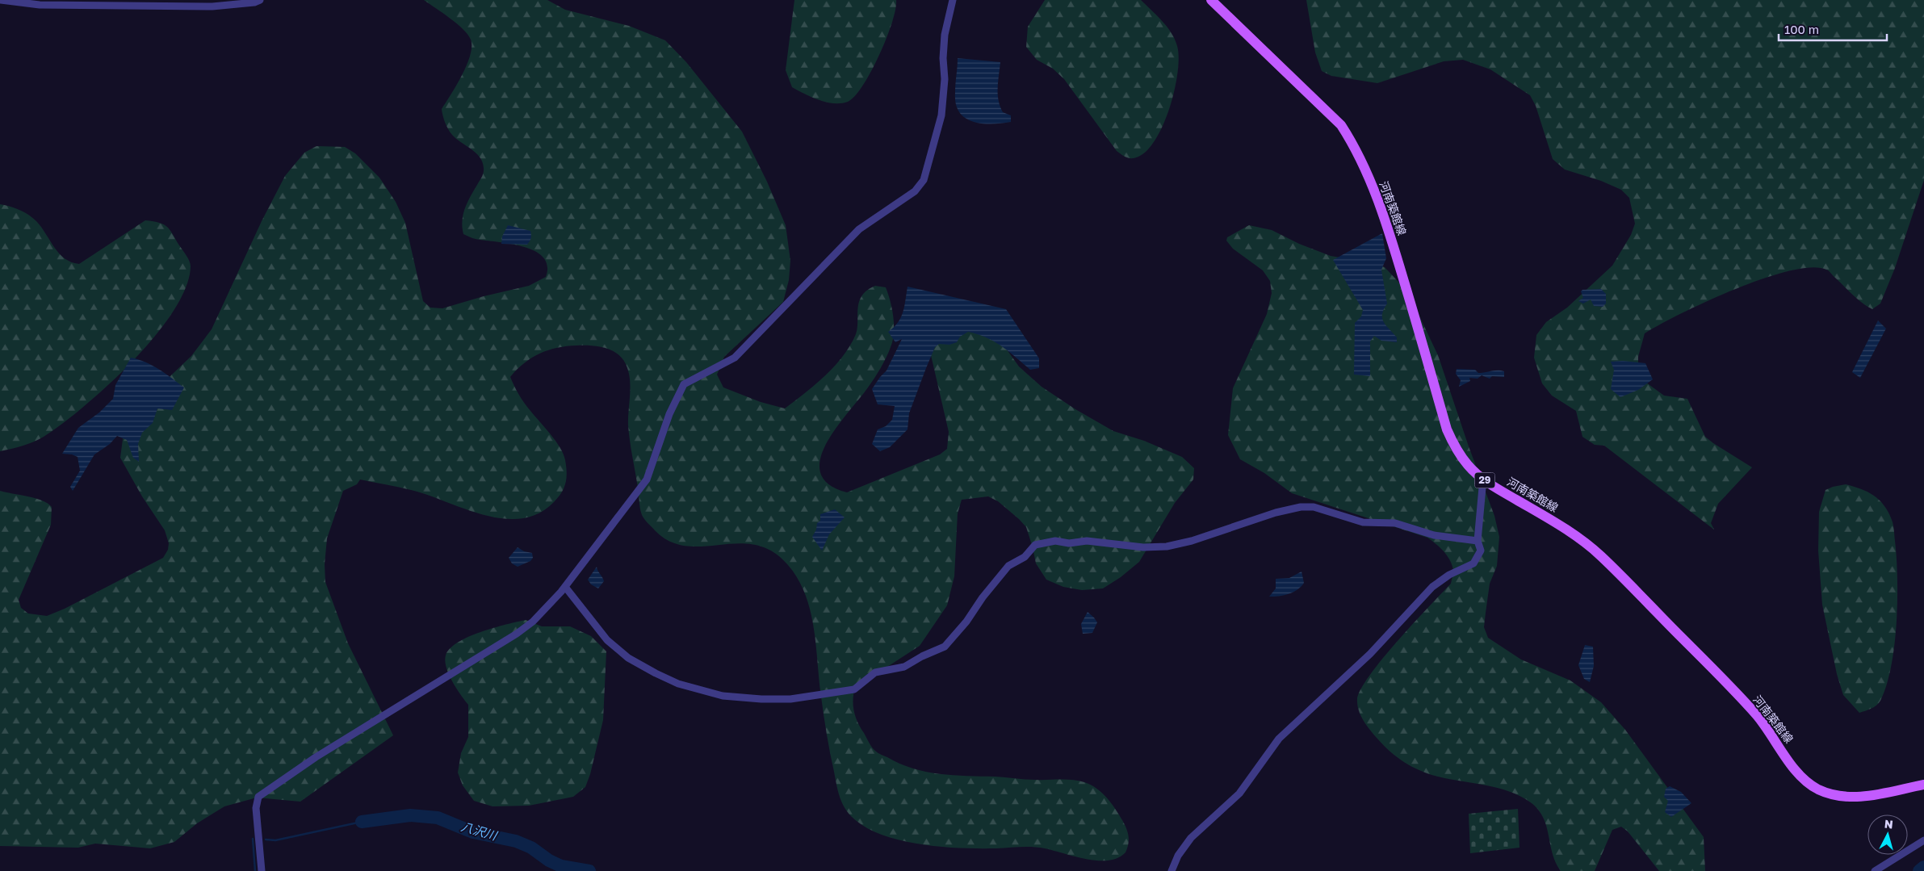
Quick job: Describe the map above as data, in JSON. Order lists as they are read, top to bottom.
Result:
{
  "streets": {
    "main road": ["河南築館線", "29"]
  },
  "water": ["八沢川"],
  "scale_bar": "100 m",
  "north": "top"
}
